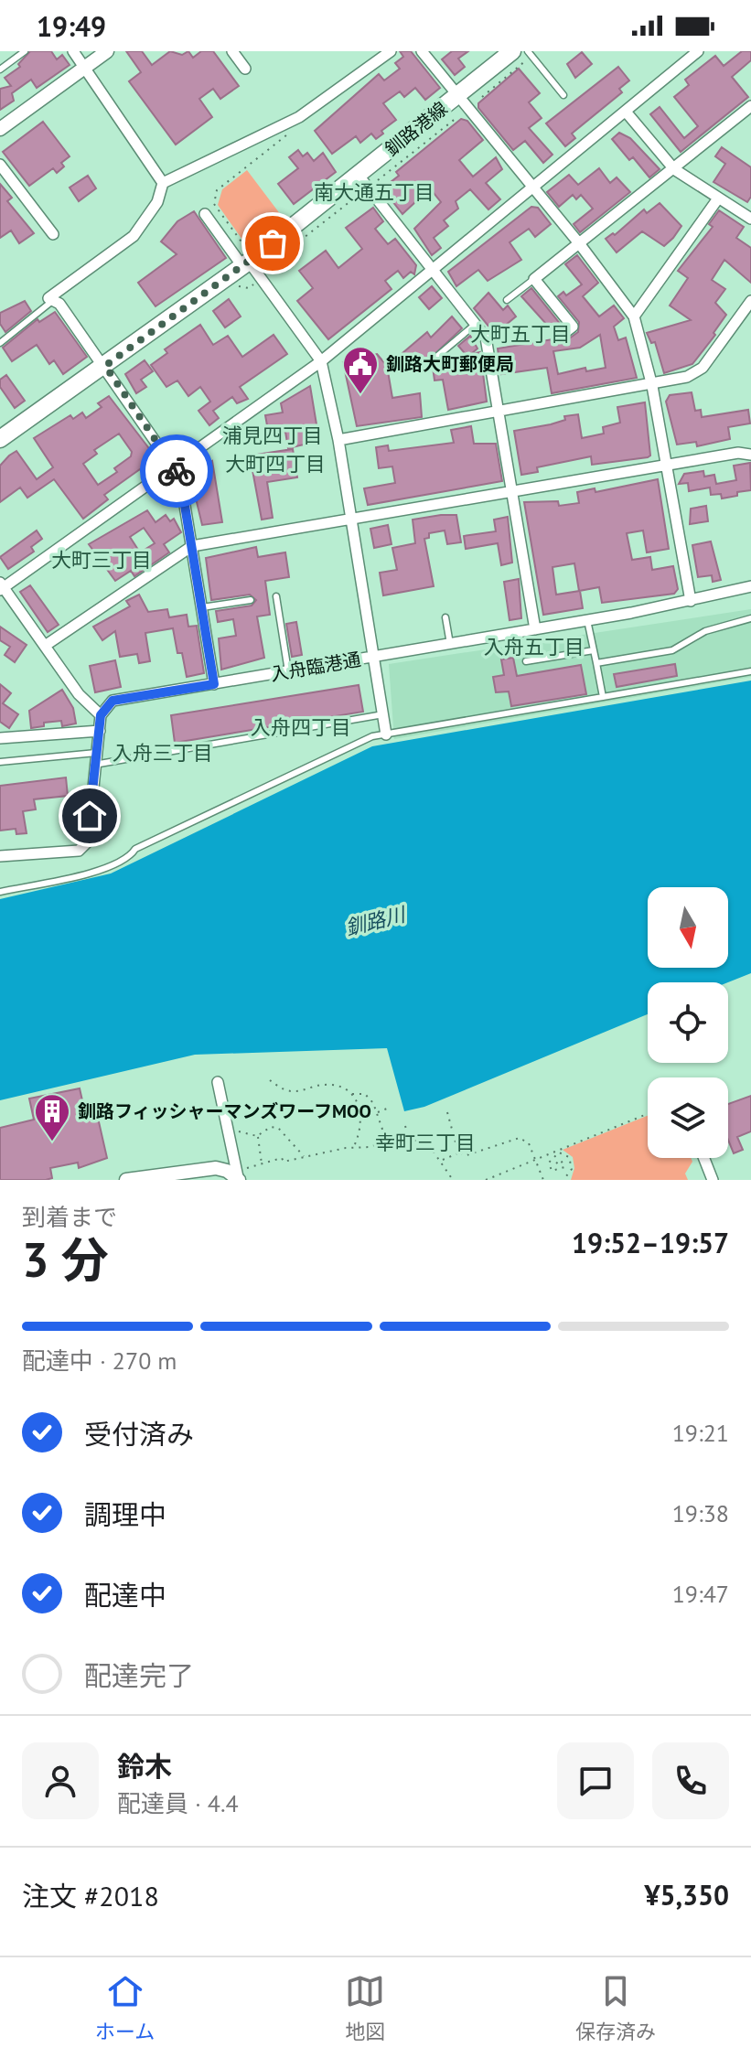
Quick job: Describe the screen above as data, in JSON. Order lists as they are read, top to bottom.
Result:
{
  "streets": {
    "main road": ["釧路港線"],
    "street": ["入舟臨港通"]
  },
  "districts": [
    "南大通五丁目",
    "大町五丁目",
    "浦見四丁目",
    "大町四丁目",
    "大町三丁目",
    "入舟五丁目",
    "入舟四丁目",
    "入舟三丁目",
    "幸町三丁目"
  ],
  "water": ["釧路川"],
  "places": {
    "public building": ["釧路大町郵便局"],
    "building": ["釧路フィッシャーマンズワーフMOO"]
  },
  "north": "bottom",
  "page": {
    "status": "19:49",
    "heading": ["3 分", "到着まで", "19:52–19:57"],
    "panel": [
      "鈴木",
      "配達員 · 4.4",
      "注文 #2018",
      "¥5,350"
    ],
    "bar": "配達中 · 270 m",
    "list": [
      ["受付済み", "19:21"],
      ["調理中", "19:38"],
      ["配達中", "19:47"],
      "配達完了"
    ],
    "tabs": ["ホーム", "地図", "保存済み"]
  }
}
